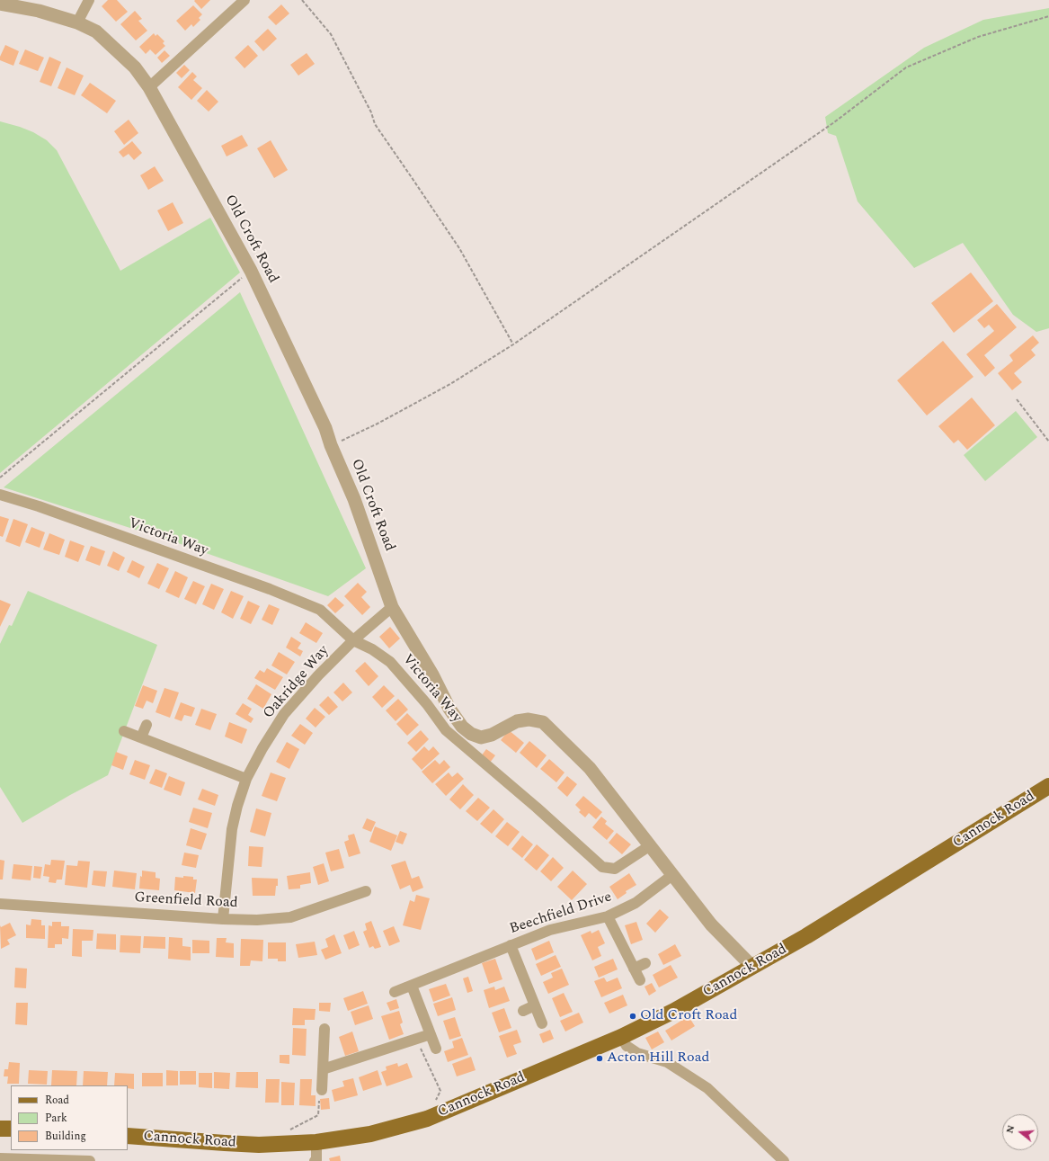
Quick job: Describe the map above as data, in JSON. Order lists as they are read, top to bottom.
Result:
{
  "streets": {
    "main road": ["Cannock Road"],
    "street": [
      "Old Croft Road",
      "Victoria Way",
      "Oakridge Way",
      "Greenfield Road",
      "Beechfield Drive"
    ]
  },
  "crossings": [
    ["Old Croft Road", "Victoria Way"],
    ["Old Croft Road", "Oakridge Way"],
    ["Old Croft Road", "Cannock Road"],
    ["Old Croft Road", "Beechfield Drive"],
    ["Victoria Way", "Oakridge Way"],
    ["Oakridge Way", "Greenfield Road"]
  ],
  "places": ["Old Croft Road", "Acton Hill Road"],
  "legend": ["Road", "Park", "Building"],
  "north": "left"
}
